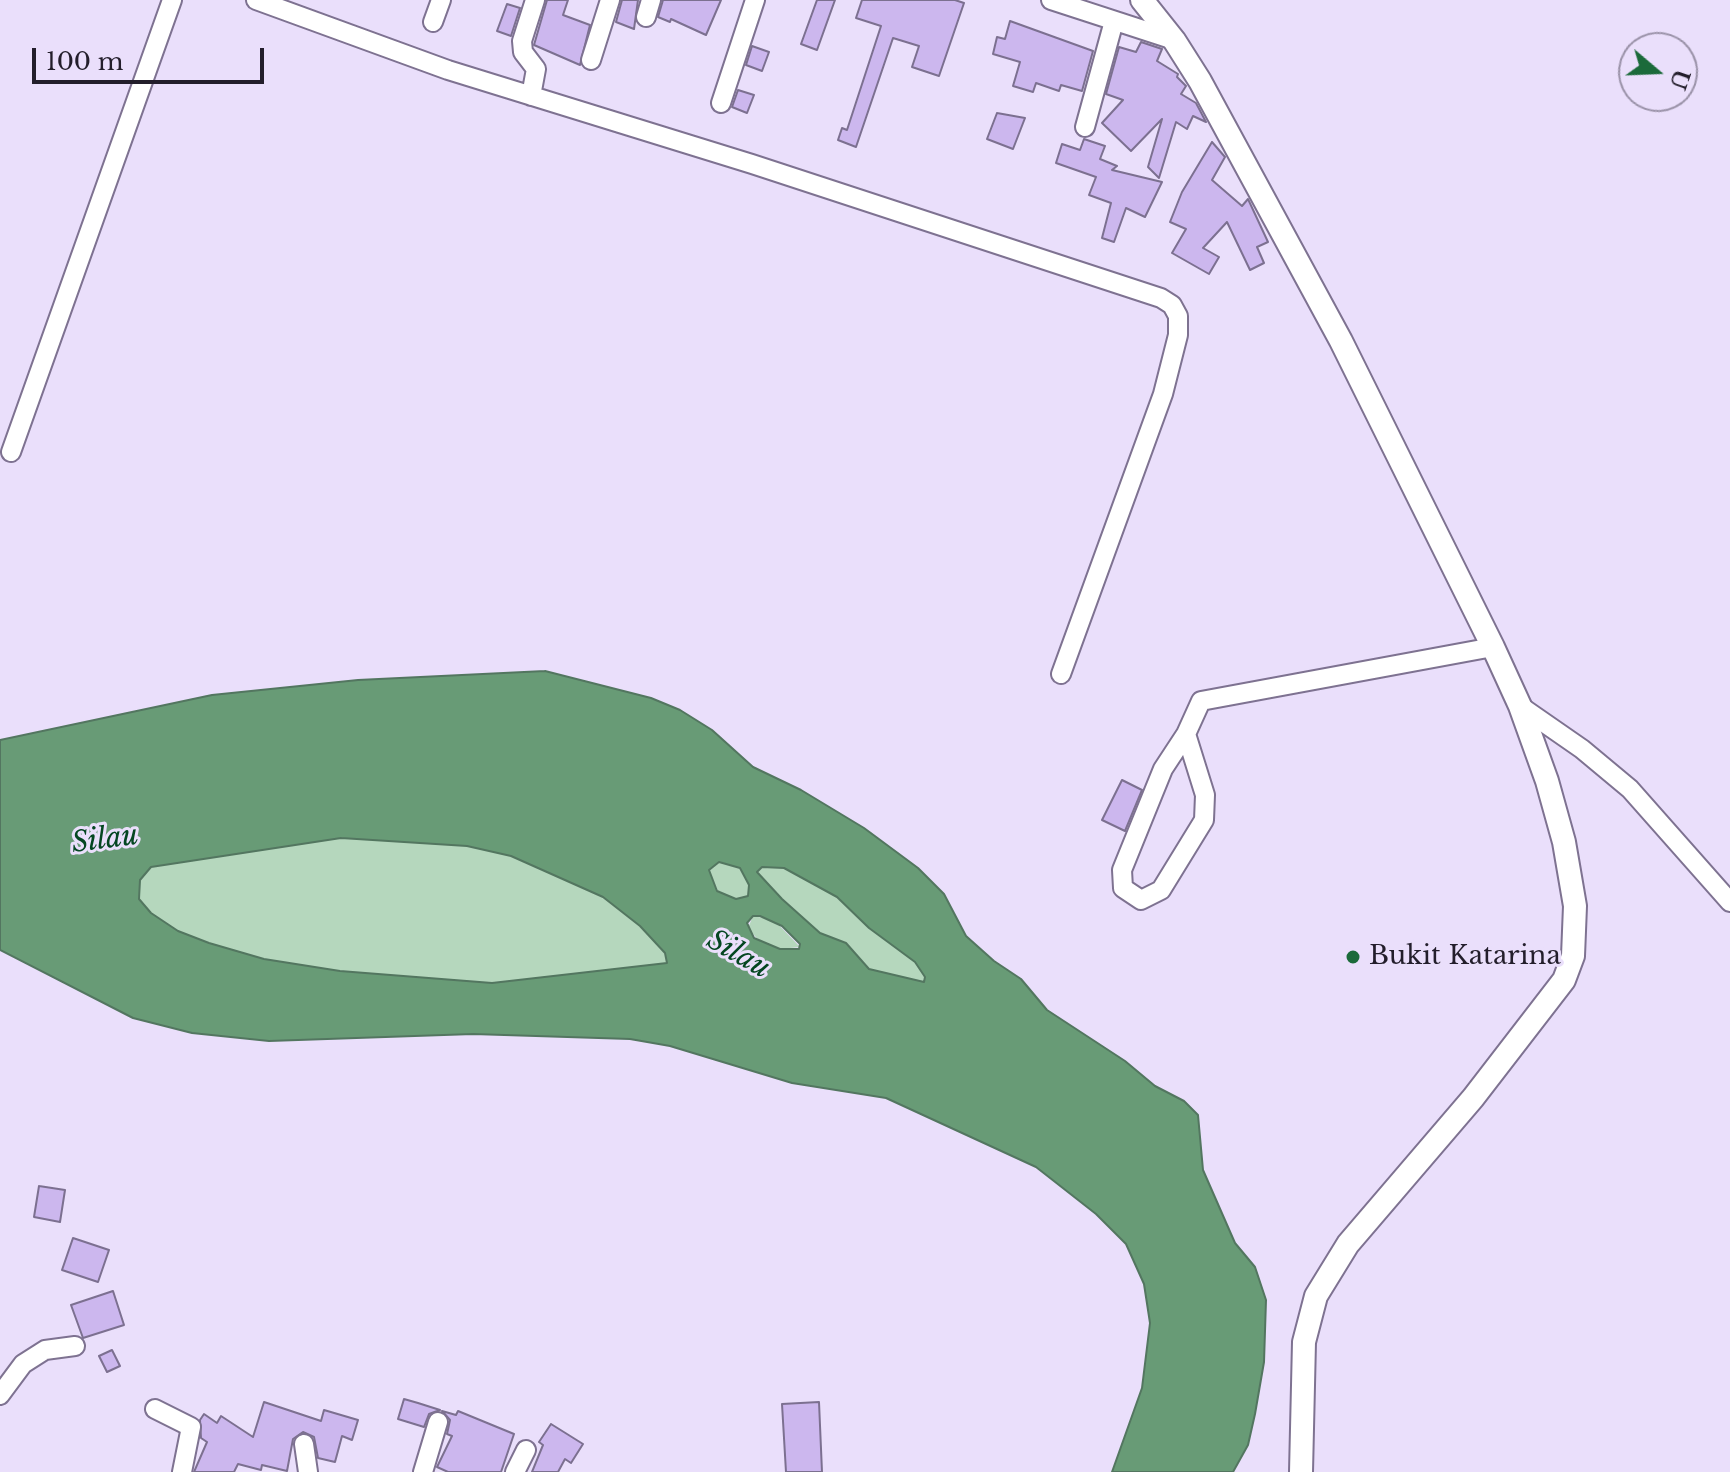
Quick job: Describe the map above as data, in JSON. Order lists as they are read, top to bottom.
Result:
{
  "water": ["Silau"],
  "places": ["Bukit Katarina"],
  "scale_bar": "100 m",
  "north": "right"
}
